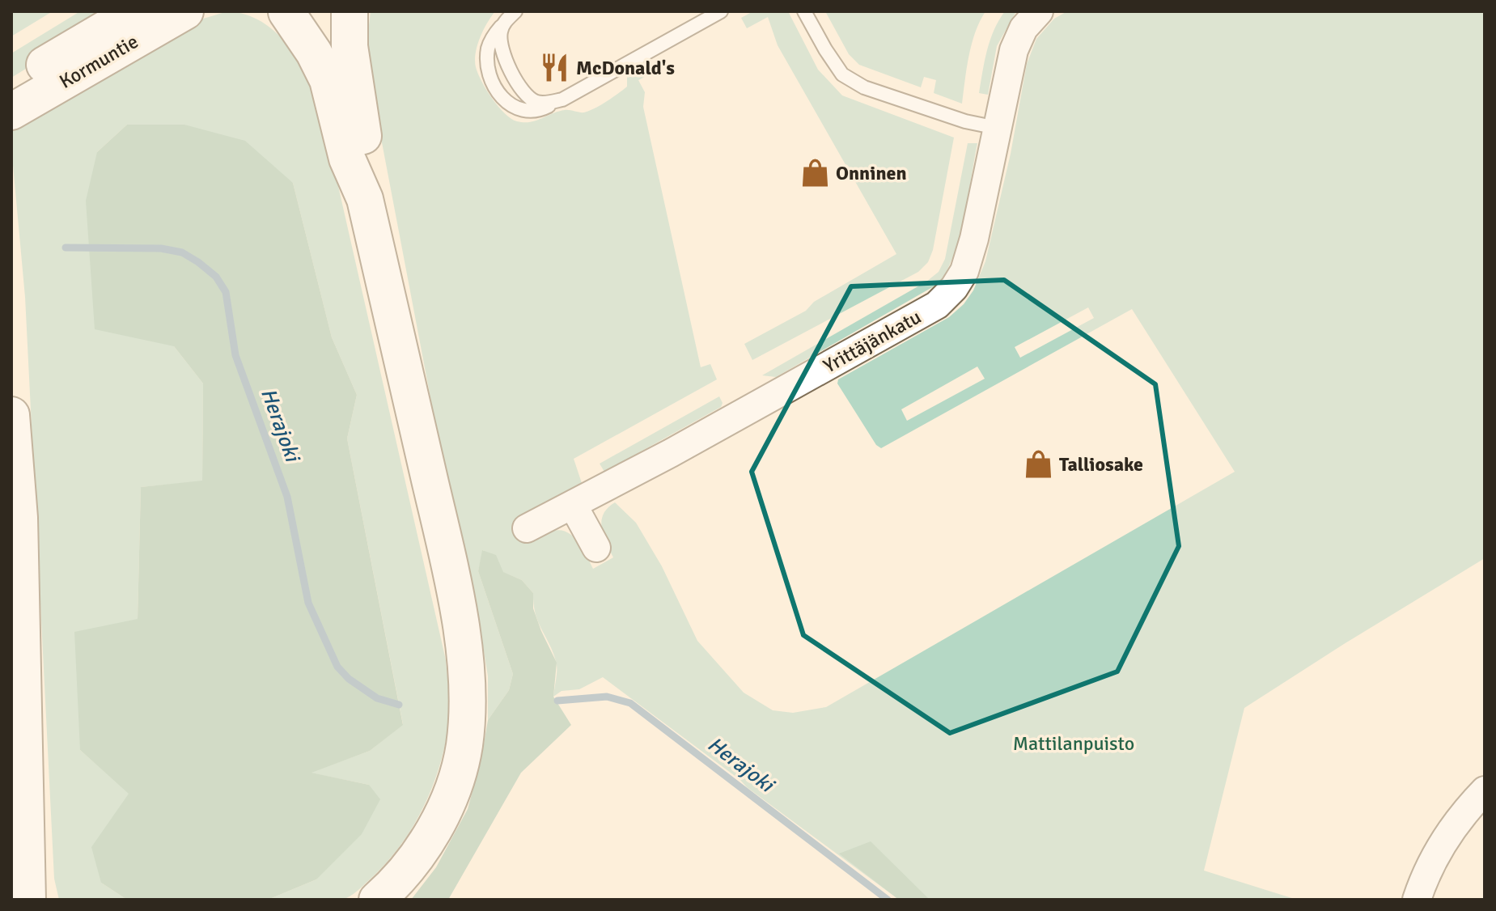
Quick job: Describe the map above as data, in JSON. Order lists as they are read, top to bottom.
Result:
{
  "streets": {
    "main road": ["Kormuntie"],
    "street": ["Yrittäjänkatu"]
  },
  "water": ["Herajoki"],
  "parks": ["Mattilanpuisto"],
  "places": {
    "restaurant": ["McDonald's"],
    "shop": ["Onninen", "Talliosake"]
  }
}
